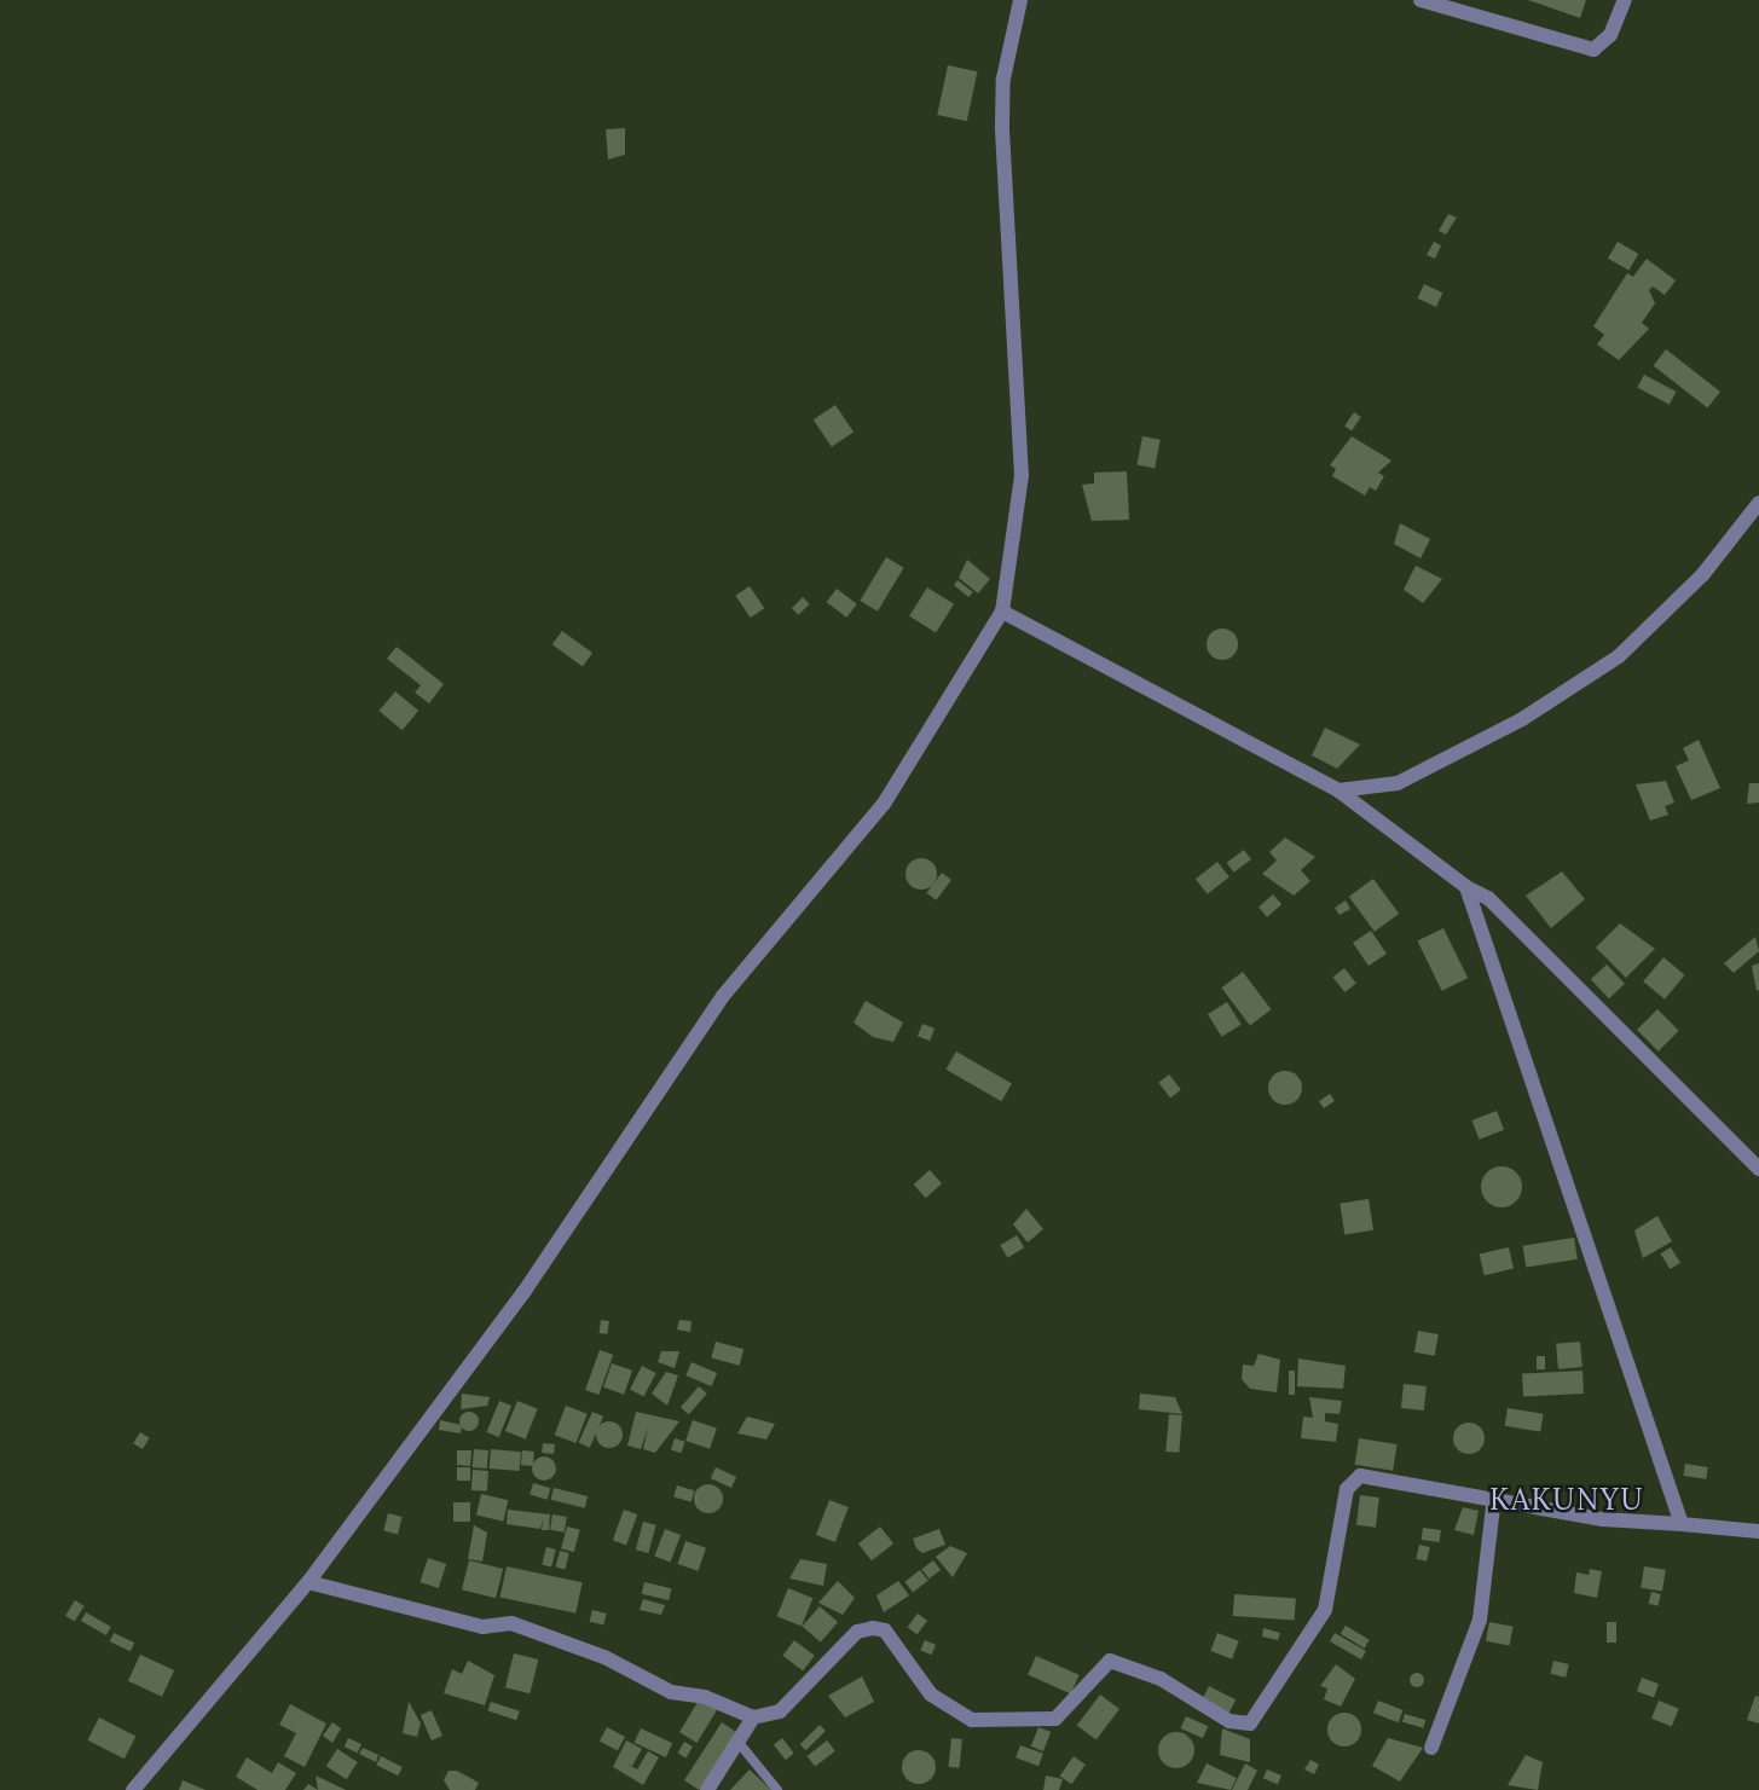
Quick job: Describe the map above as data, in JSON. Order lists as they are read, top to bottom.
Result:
{
  "districts": ["KAKUNYU"]
}
